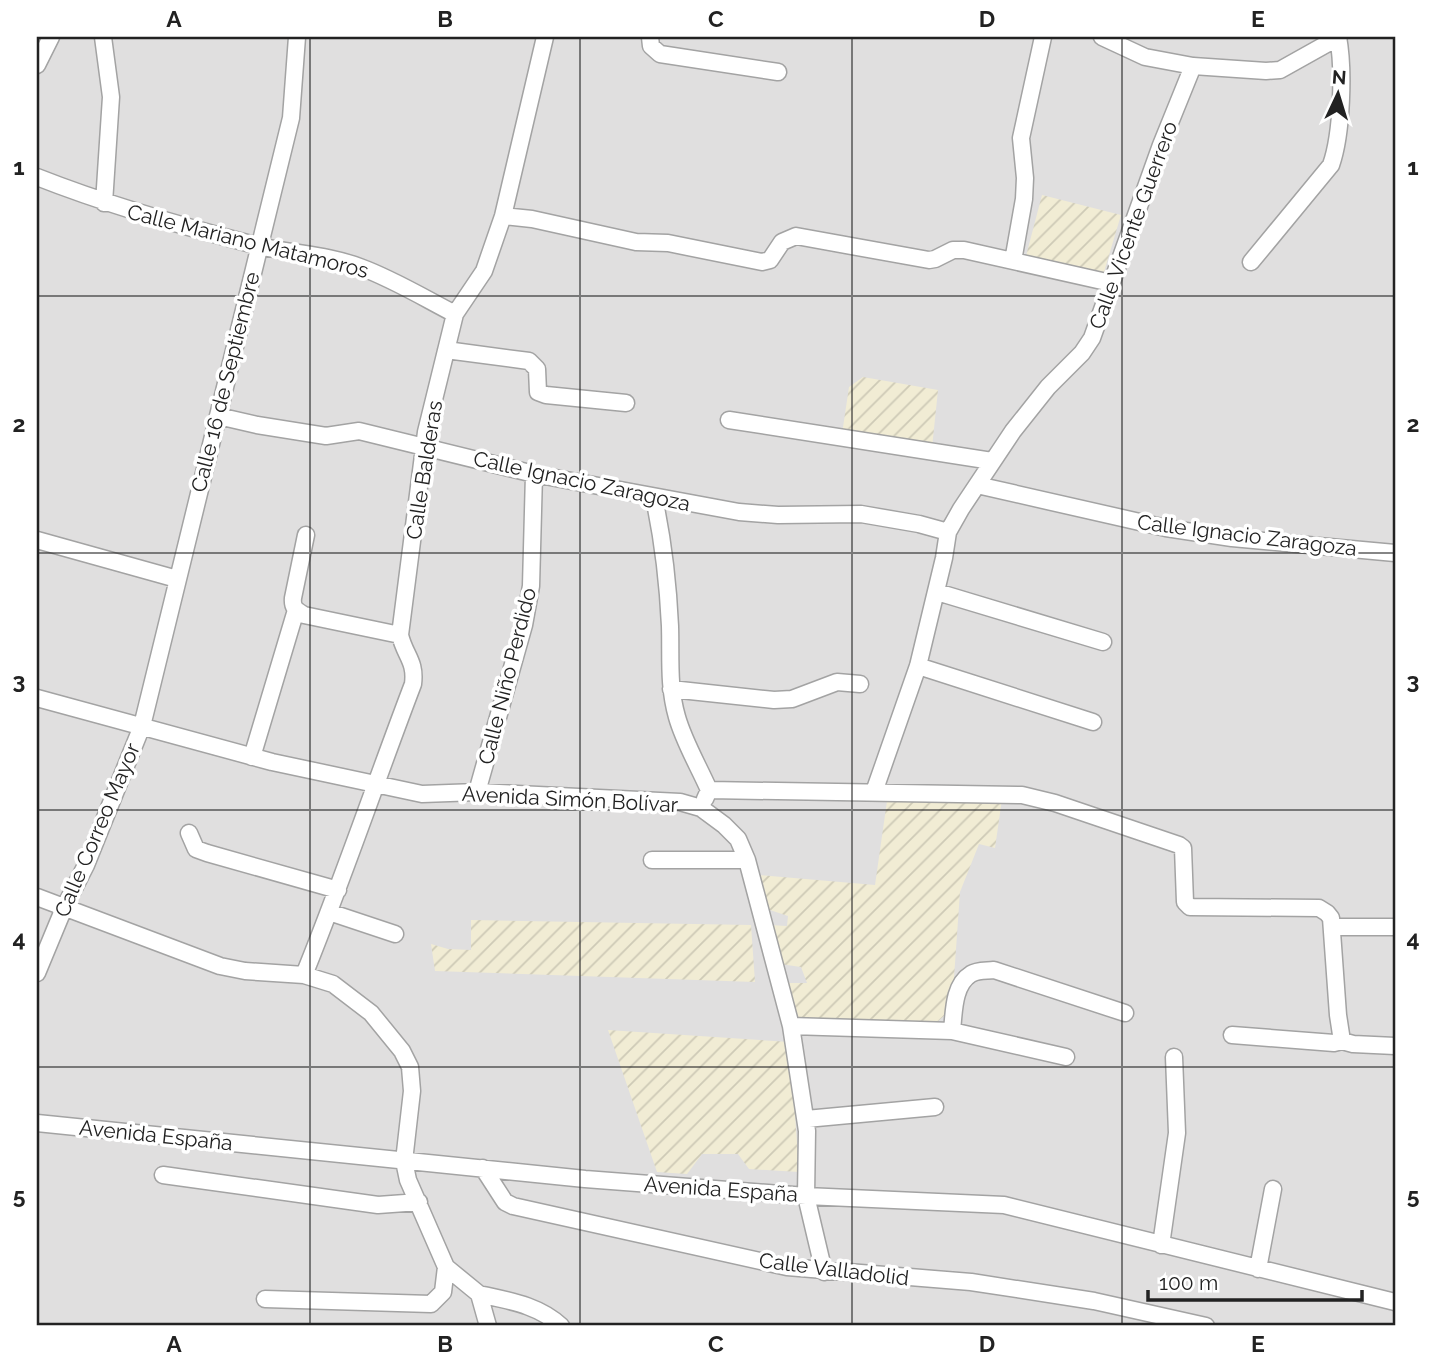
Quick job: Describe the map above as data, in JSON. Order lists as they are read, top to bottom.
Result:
{
  "streets": {
    "street": [
      "Calle Vicente Guerrero",
      "Calle Mariano Matamoros",
      "Calle 16 de Septiembre",
      "Calle Balderas",
      "Calle Ignacio Zaragoza",
      "Calle Niño Perdido",
      "Avenida Simón Bolívar",
      "Calle Correo Mayor",
      "Avenida España",
      "Calle Valladolid"
    ]
  },
  "crossings": [
    ["Calle Vicente Guerrero", "Calle Ignacio Zaragoza"],
    ["Calle Vicente Guerrero", "Avenida Simón Bolívar"],
    ["Calle Mariano Matamoros", "Calle 16 de Septiembre"],
    ["Calle Mariano Matamoros", "Calle Balderas"],
    ["Calle 16 de Septiembre", "Calle Ignacio Zaragoza"],
    ["Calle 16 de Septiembre", "Avenida Simón Bolívar"],
    ["Calle 16 de Septiembre", "Calle Correo Mayor"],
    ["Calle Balderas", "Calle Ignacio Zaragoza"],
    ["Calle Ignacio Zaragoza", "Calle Niño Perdido"],
    ["Calle Niño Perdido", "Avenida Simón Bolívar"],
    ["Avenida Simón Bolívar", "Calle Correo Mayor"],
    ["Avenida Simón Bolívar", "Avenida España"],
    ["Avenida Simón Bolívar", "Calle Valladolid"],
    ["Avenida España", "Calle Valladolid"]
  ],
  "scale_bar": "100 m",
  "north": "top",
  "grid": {
    "columns": [
      "A",
      "B",
      "C",
      "D",
      "E"
    ],
    "rows": [
      "1",
      "2",
      "3",
      "4",
      "5"
    ]
  }
}
